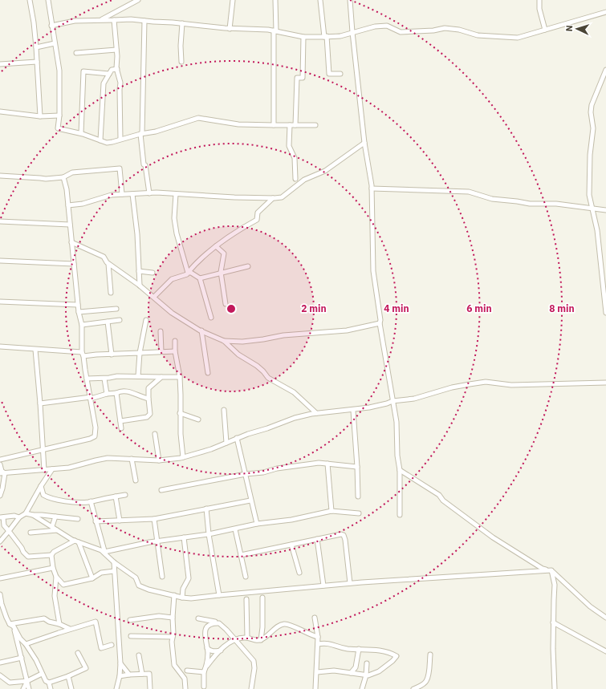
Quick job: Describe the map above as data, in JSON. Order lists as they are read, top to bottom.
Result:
{
  "north": "left",
  "rings": [
    "2 min",
    "4 min",
    "6 min",
    "8 min"
  ]
}
